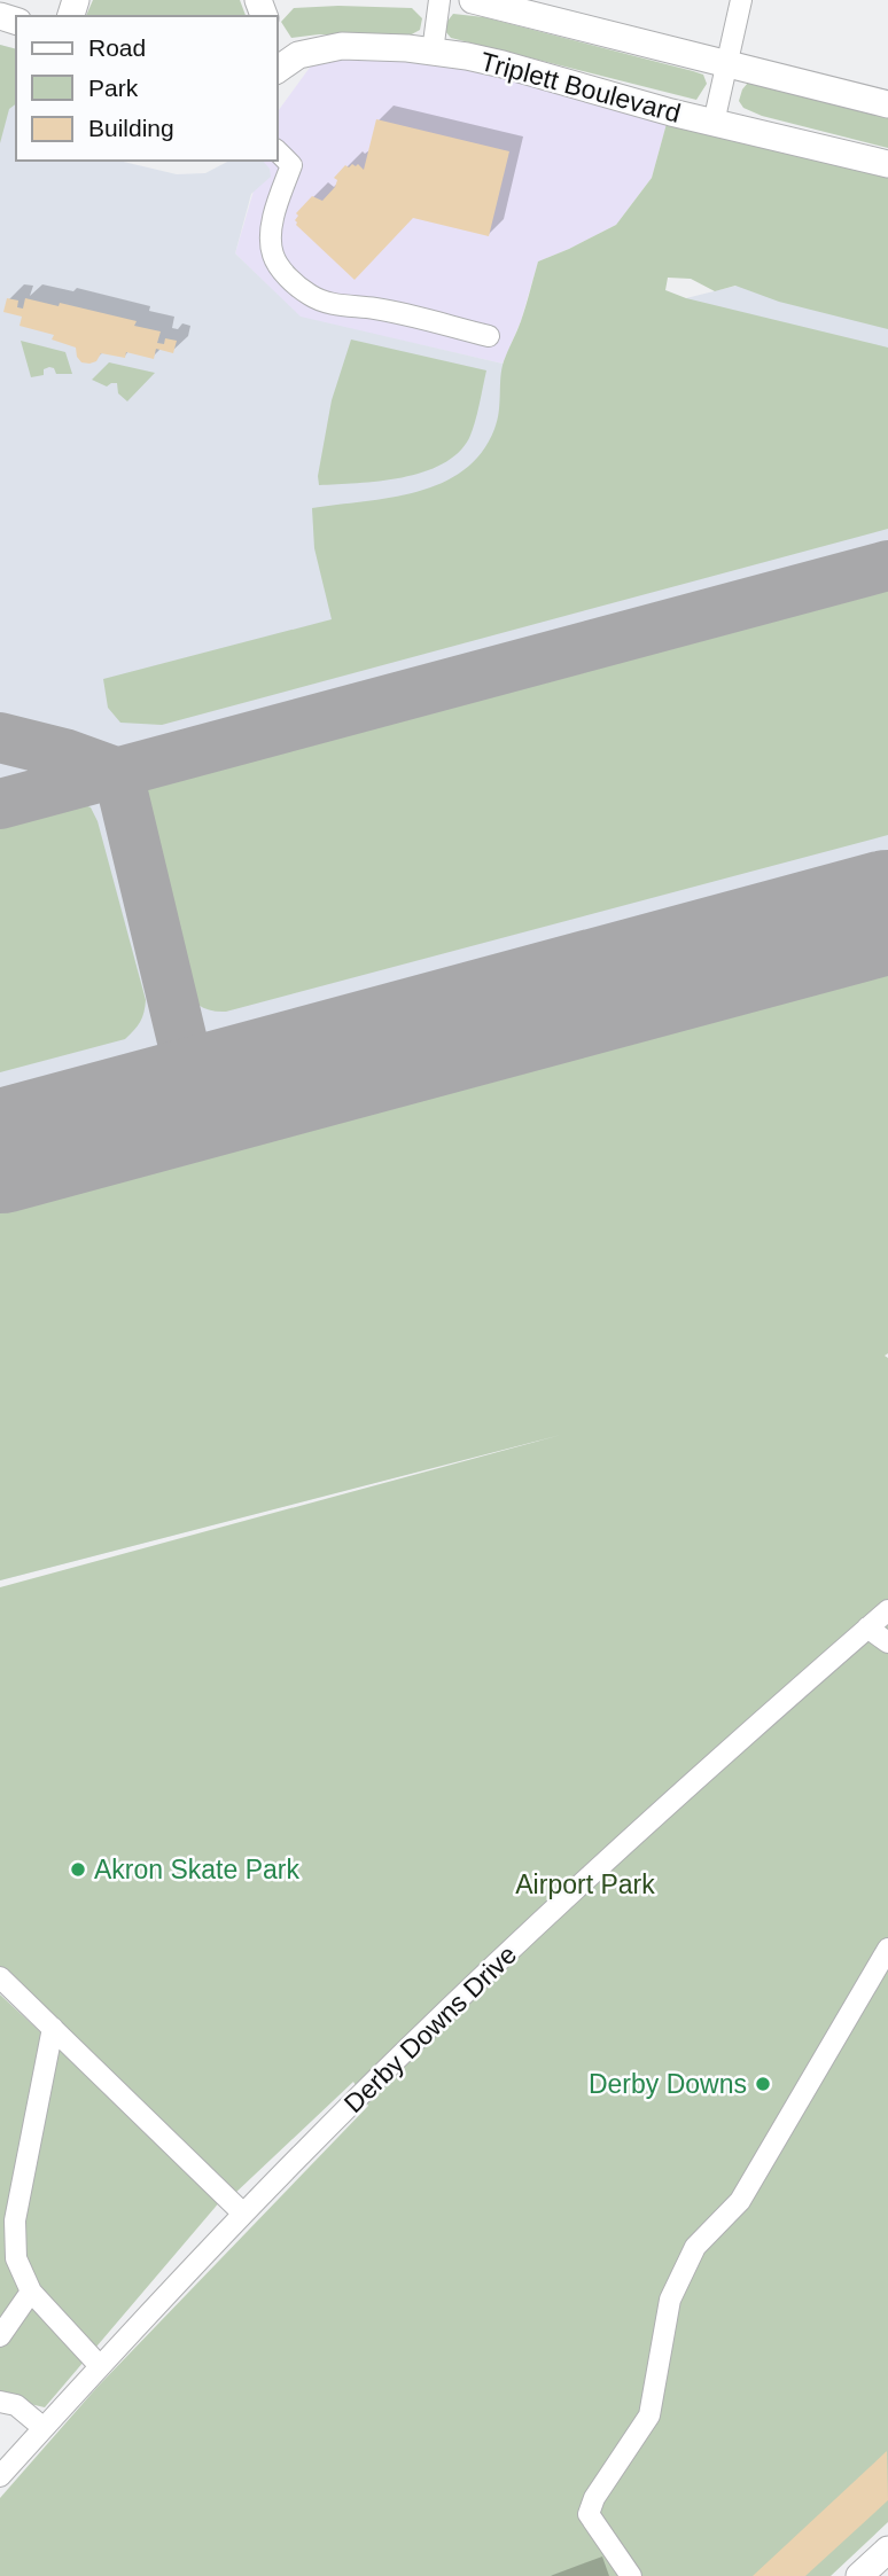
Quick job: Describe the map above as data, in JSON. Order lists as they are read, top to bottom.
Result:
{
  "streets": {
    "main road": ["Triplett Boulevard"],
    "street": ["Derby Downs Drive"]
  },
  "parks": ["Airport Park"],
  "places": ["Akron Skate Park", "Derby Downs"],
  "legend": ["Road", "Park", "Building"]
}
